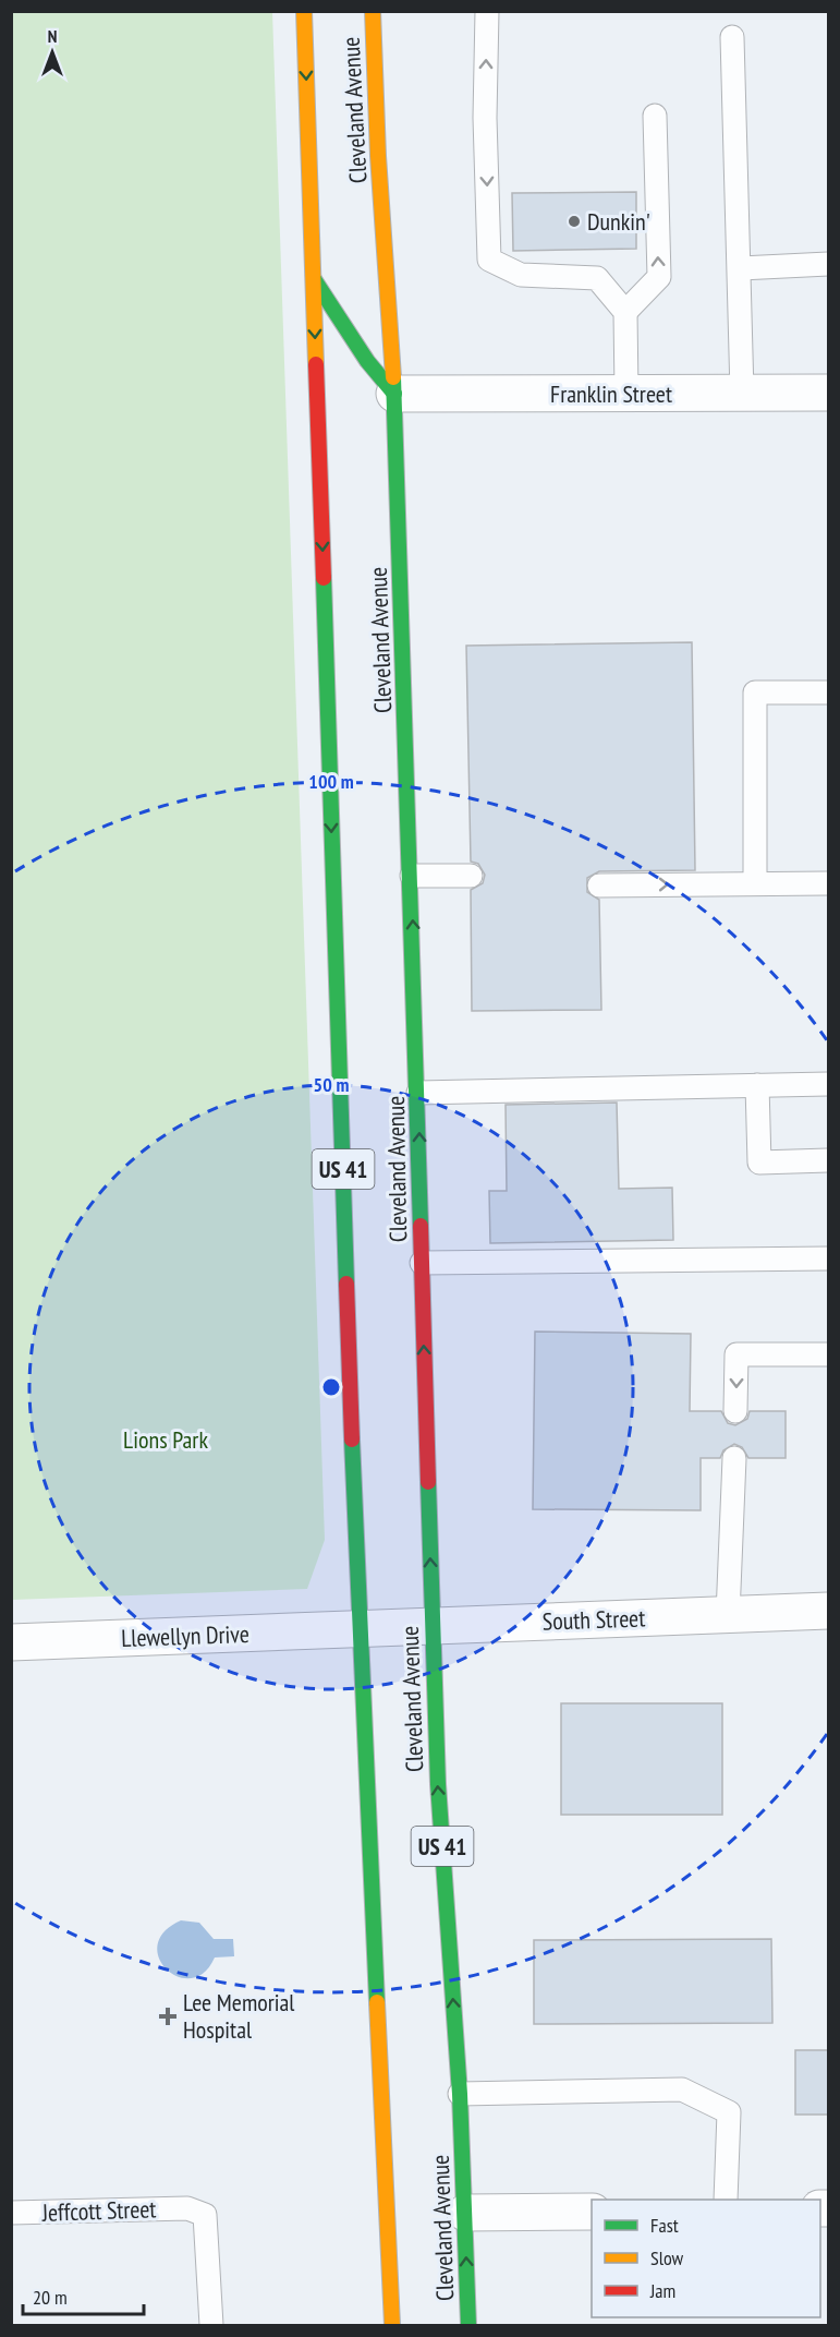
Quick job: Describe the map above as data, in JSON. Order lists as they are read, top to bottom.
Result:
{
  "streets": {
    "main road": ["Cleveland Avenue", "US 41"],
    "street": ["Franklin Street", "South Street", "Llewellyn Drive"],
    "lane": ["Jeffcott Street"]
  },
  "crossings": [
    ["Cleveland Avenue", "Franklin Street"],
    ["Cleveland Avenue", "South Street"],
    ["Cleveland Avenue", "Llewellyn Drive"],
    ["South Street", "Llewellyn Drive"]
  ],
  "parks": ["Lions Park"],
  "places": {
    "other": ["Dunkin'"],
    "health": ["Lee Memorial Hospital"]
  },
  "legend": ["Fast", "Slow", "Jam"],
  "scale_bar": "20 m",
  "north": "top",
  "rings": ["100 m", "50 m"]
}
